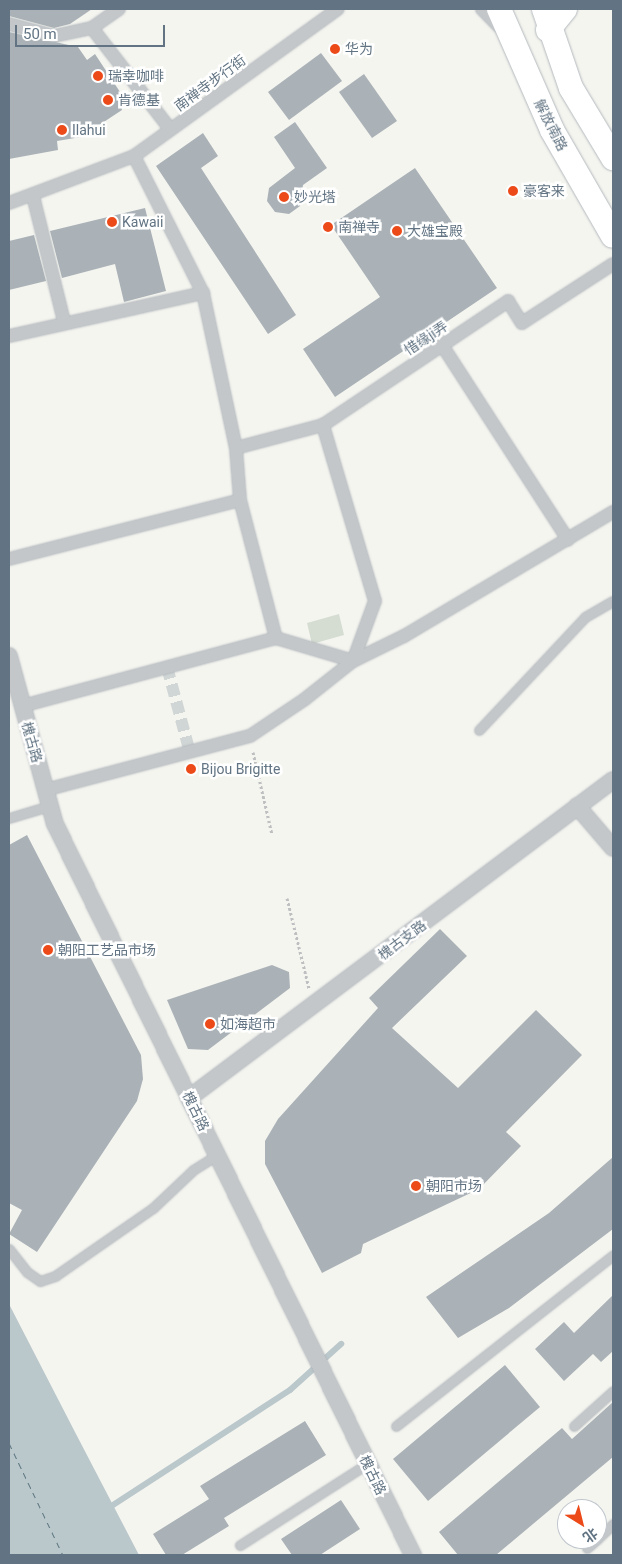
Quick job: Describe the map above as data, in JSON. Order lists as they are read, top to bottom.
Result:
{
  "streets": {
    "main road": ["解放南路"],
    "street": [
      "南禅寺步行街",
      "惜缘ji弄",
      "槐古路",
      "槐古支路"
    ]
  },
  "crossings": [
    ["槐古路", "槐古支路"]
  ],
  "places": [
    "华为",
    "瑞幸咖啡",
    "肯德基",
    "Ilahui",
    "豪客来",
    "妙光塔",
    "Kawaii",
    "南禅寺",
    "大雄宝殿",
    "Bijou Brigitte",
    "朝阳工艺品市场",
    "如海超市",
    "朝阳市场"
  ],
  "scale_bar": "50 m",
  "north": "bottom right"
}
